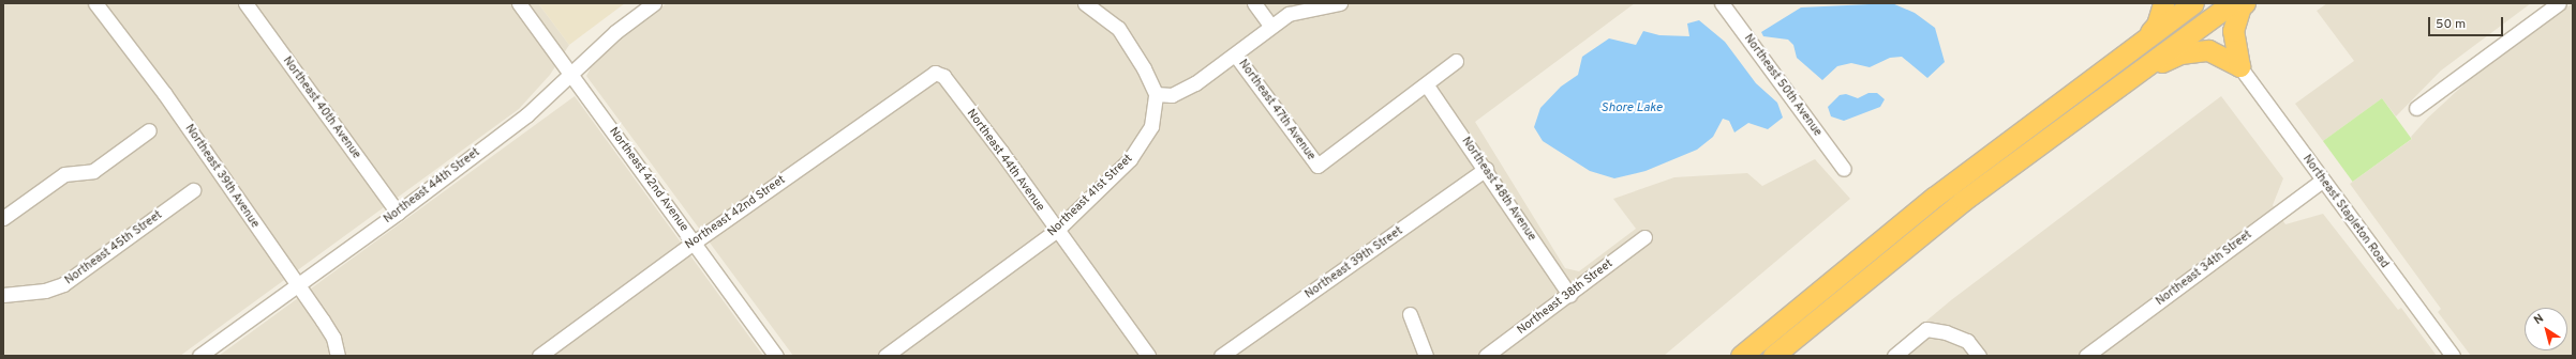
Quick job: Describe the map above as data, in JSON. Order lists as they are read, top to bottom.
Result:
{
  "streets": {
    "street": [
      "Northeast 50th Avenue",
      "Northeast 40th Avenue",
      "Northeast 47th Avenue",
      "Northeast 44th Avenue",
      "Northeast 39th Avenue",
      "Northeast 42nd Avenue",
      "Northeast 44th Street",
      "Northeast 48th Avenue",
      "Northeast 41st Street",
      "Northeast Stapleton Road",
      "Northeast 42nd Street",
      "Northeast 45th Street",
      "Northeast 39th Street",
      "Northeast 34th Street",
      "Northeast 38th Street"
    ]
  },
  "crossings": [
    ["Northeast 40th Avenue", "Northeast 44th Street"],
    ["Northeast 47th Avenue", "Northeast 48th Avenue"],
    ["Northeast 44th Avenue", "Northeast 41st Street"],
    ["Northeast 44th Avenue", "Northeast 42nd Street"],
    ["Northeast 39th Avenue", "Northeast 44th Street"],
    ["Northeast 42nd Avenue", "Northeast 44th Street"],
    ["Northeast 42nd Avenue", "Northeast 42nd Street"],
    ["Northeast 48th Avenue", "Northeast 39th Street"],
    ["Northeast 48th Avenue", "Northeast 38th Street"],
    ["Northeast Stapleton Road", "Northeast 34th Street"]
  ],
  "water": ["Shore Lake"],
  "scale_bar": "50 m",
  "north": "top left"
}
